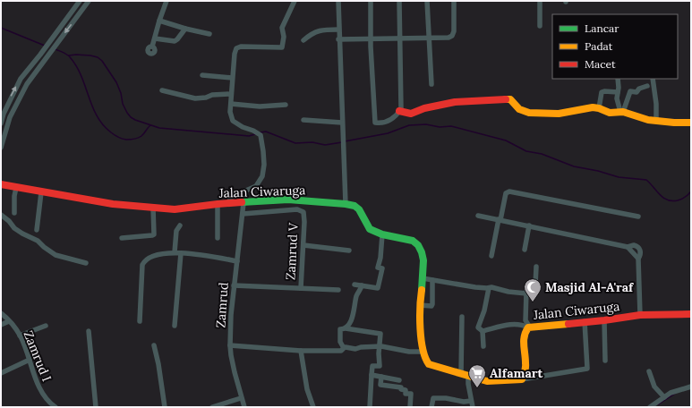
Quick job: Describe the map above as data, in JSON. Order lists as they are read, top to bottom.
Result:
{
  "streets": {
    "street": [
      "Jalan Ciwaruga",
      "Zamrud V",
      "Zamrud",
      "Zamrud I"
    ]
  },
  "crossings": [
    ["Jalan Ciwaruga", "Zamrud"],
    ["Zamrud V", "Zamrud"]
  ],
  "places": {
    "mosque": ["Masjid Al-A'raf"],
    "supermarket": ["Alfamart"]
  },
  "legend": ["Lancar", "Padat", "Macet"]
}
